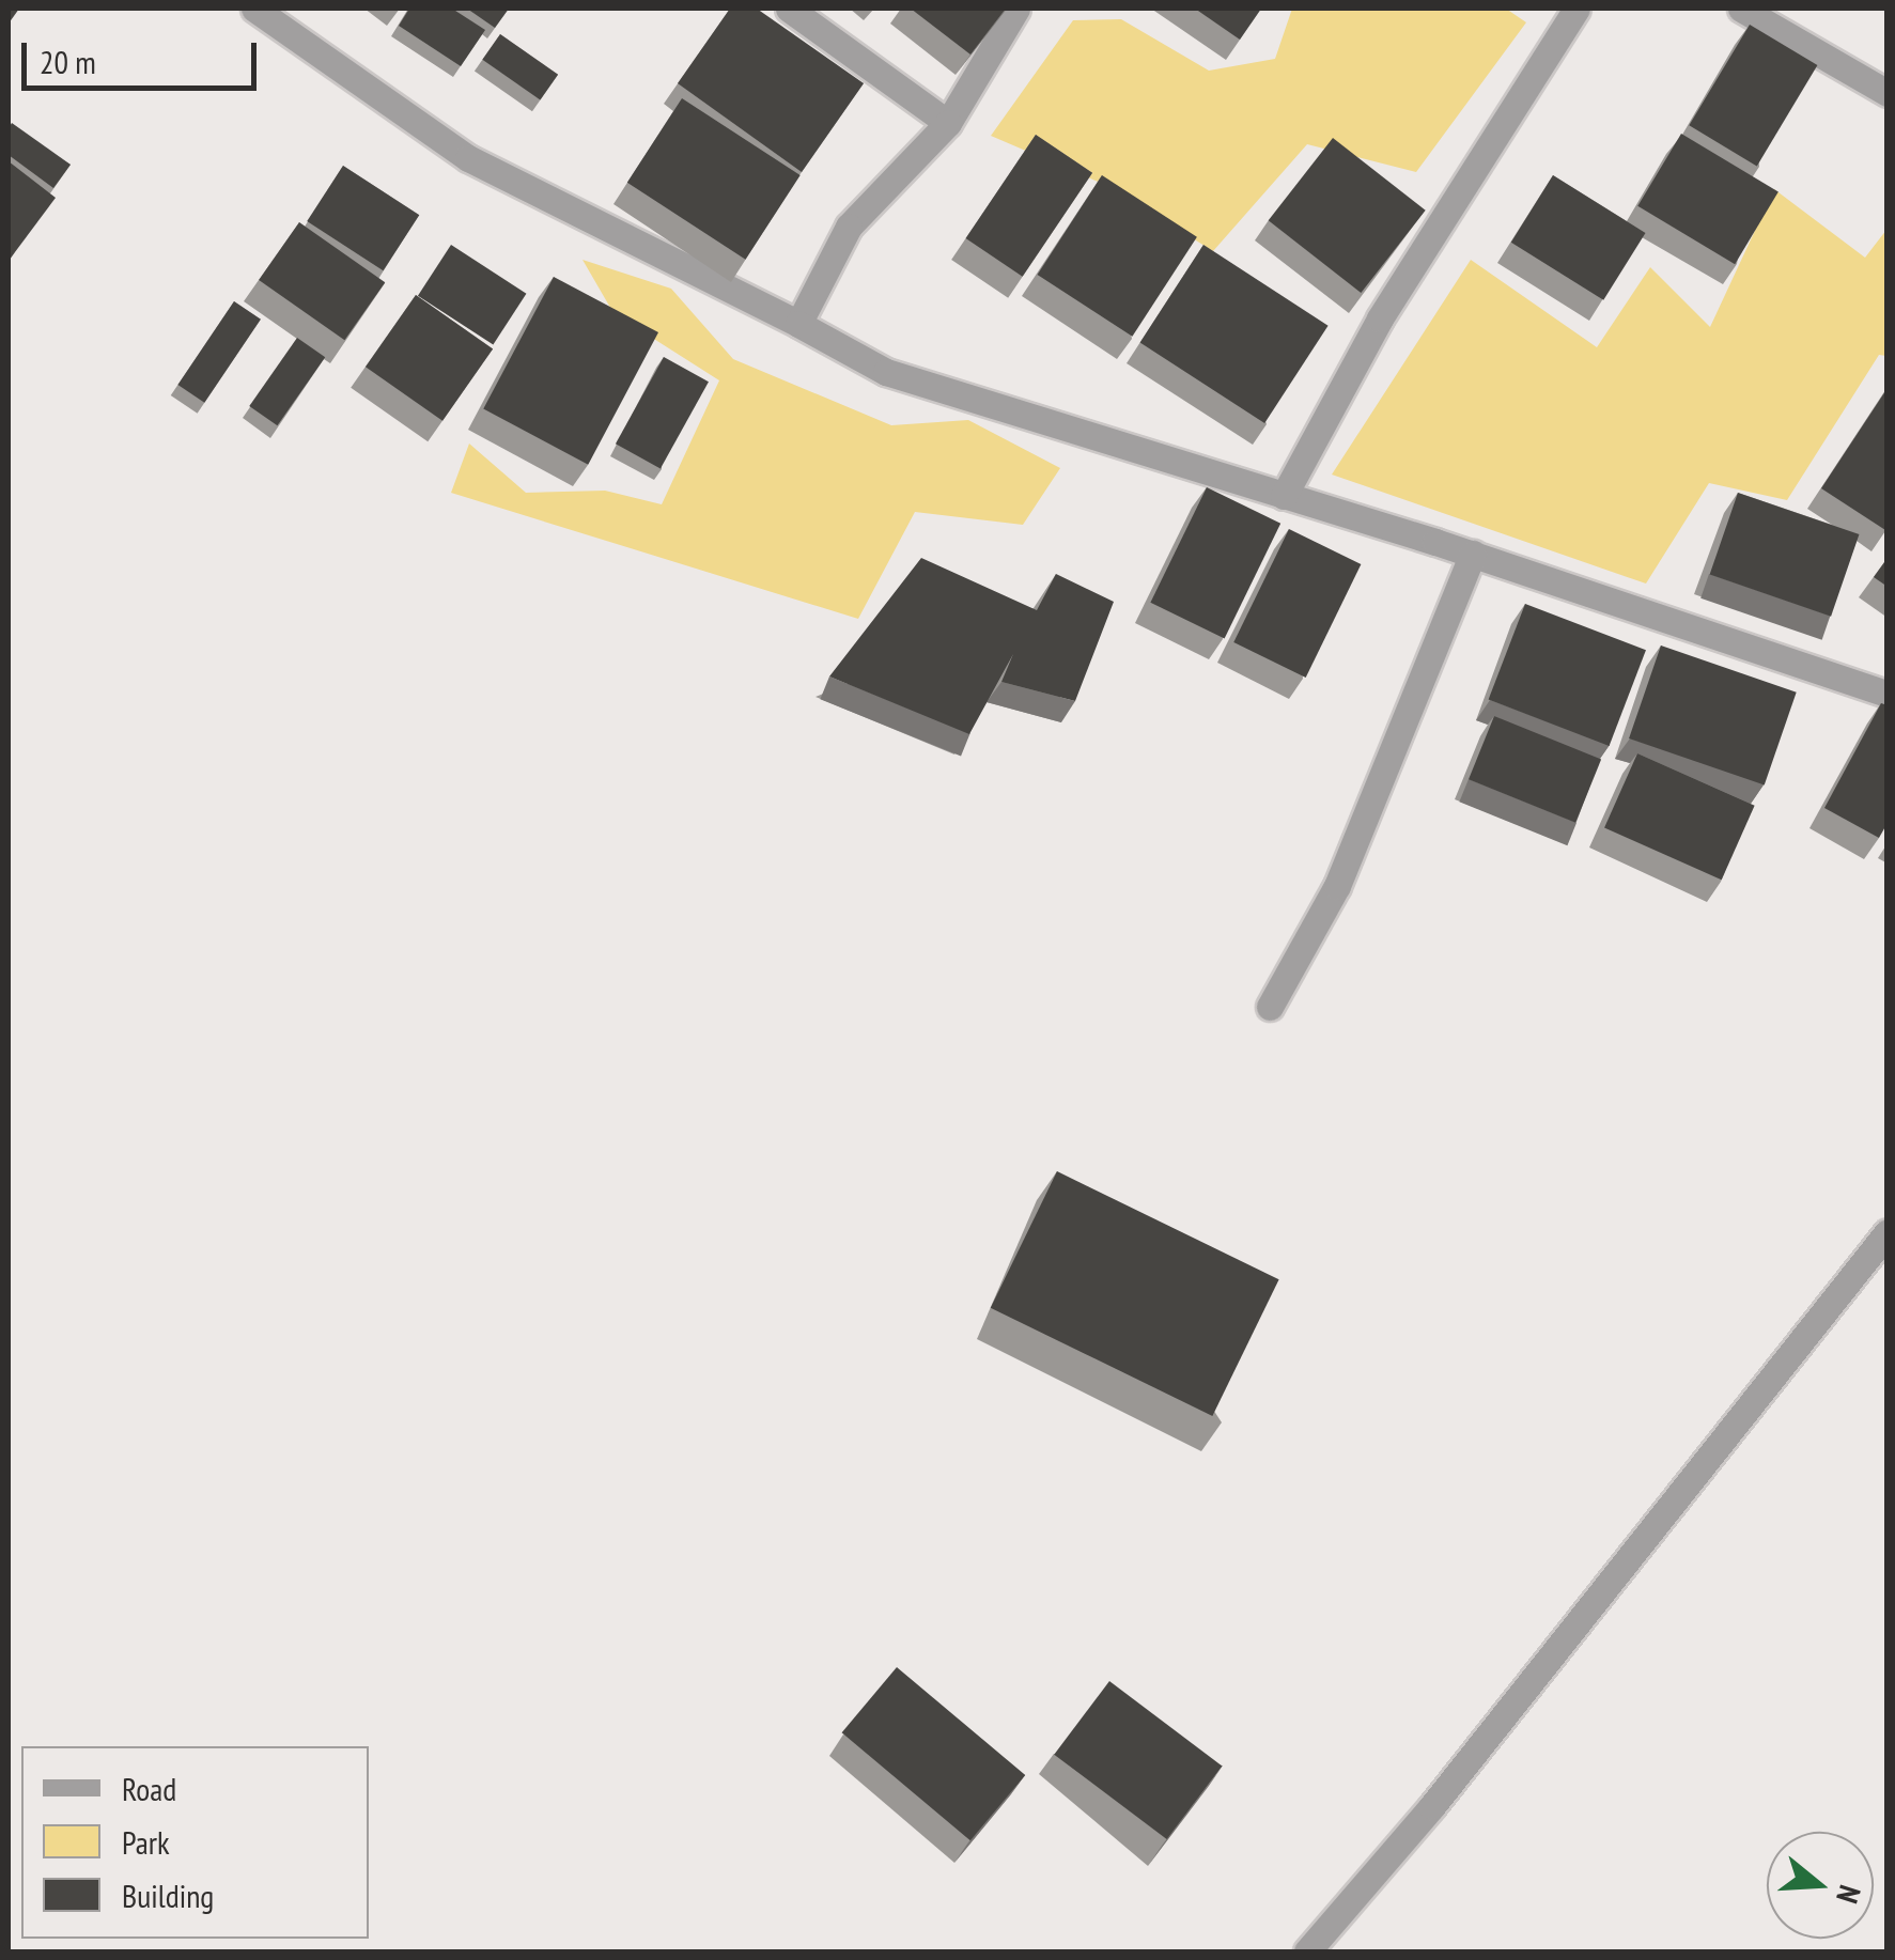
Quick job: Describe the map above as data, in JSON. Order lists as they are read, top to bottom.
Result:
{
  "legend": ["Road", "Park", "Building"],
  "scale_bar": "20 m",
  "north": "right"
}
